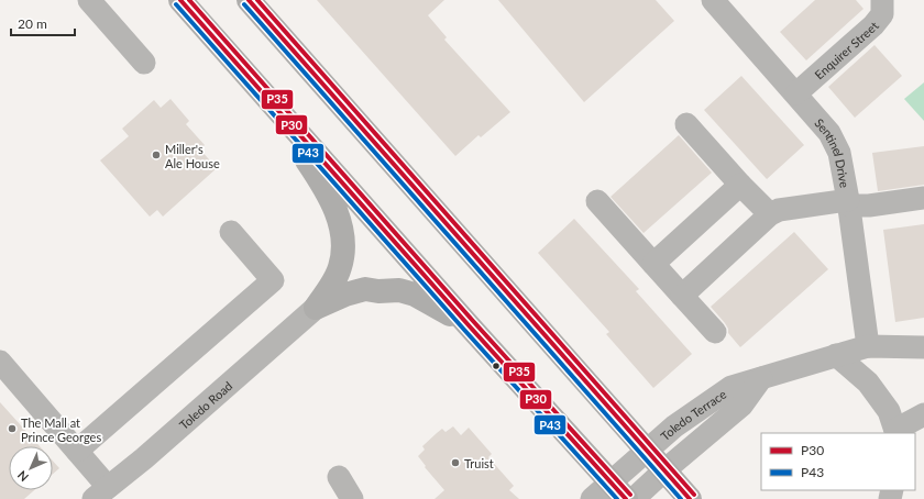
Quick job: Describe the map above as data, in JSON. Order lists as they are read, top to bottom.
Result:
{
  "streets": {
    "street": [
      "Enquirer Street",
      "Sentinel Drive",
      "Toledo Road",
      "Toledo Terrace"
    ]
  },
  "crossings": [
    ["Enquirer Street", "Sentinel Drive"],
    ["Sentinel Drive", "Toledo Terrace"]
  ],
  "places": ["Miller's Ale House", "The Mall at Prince Georges", "Truist"],
  "lines": ["transit line P30", "transit line P35", "transit line P43"],
  "legend": ["P30", "P43"],
  "scale_bar": "20 m",
  "north": "bottom left"
}
